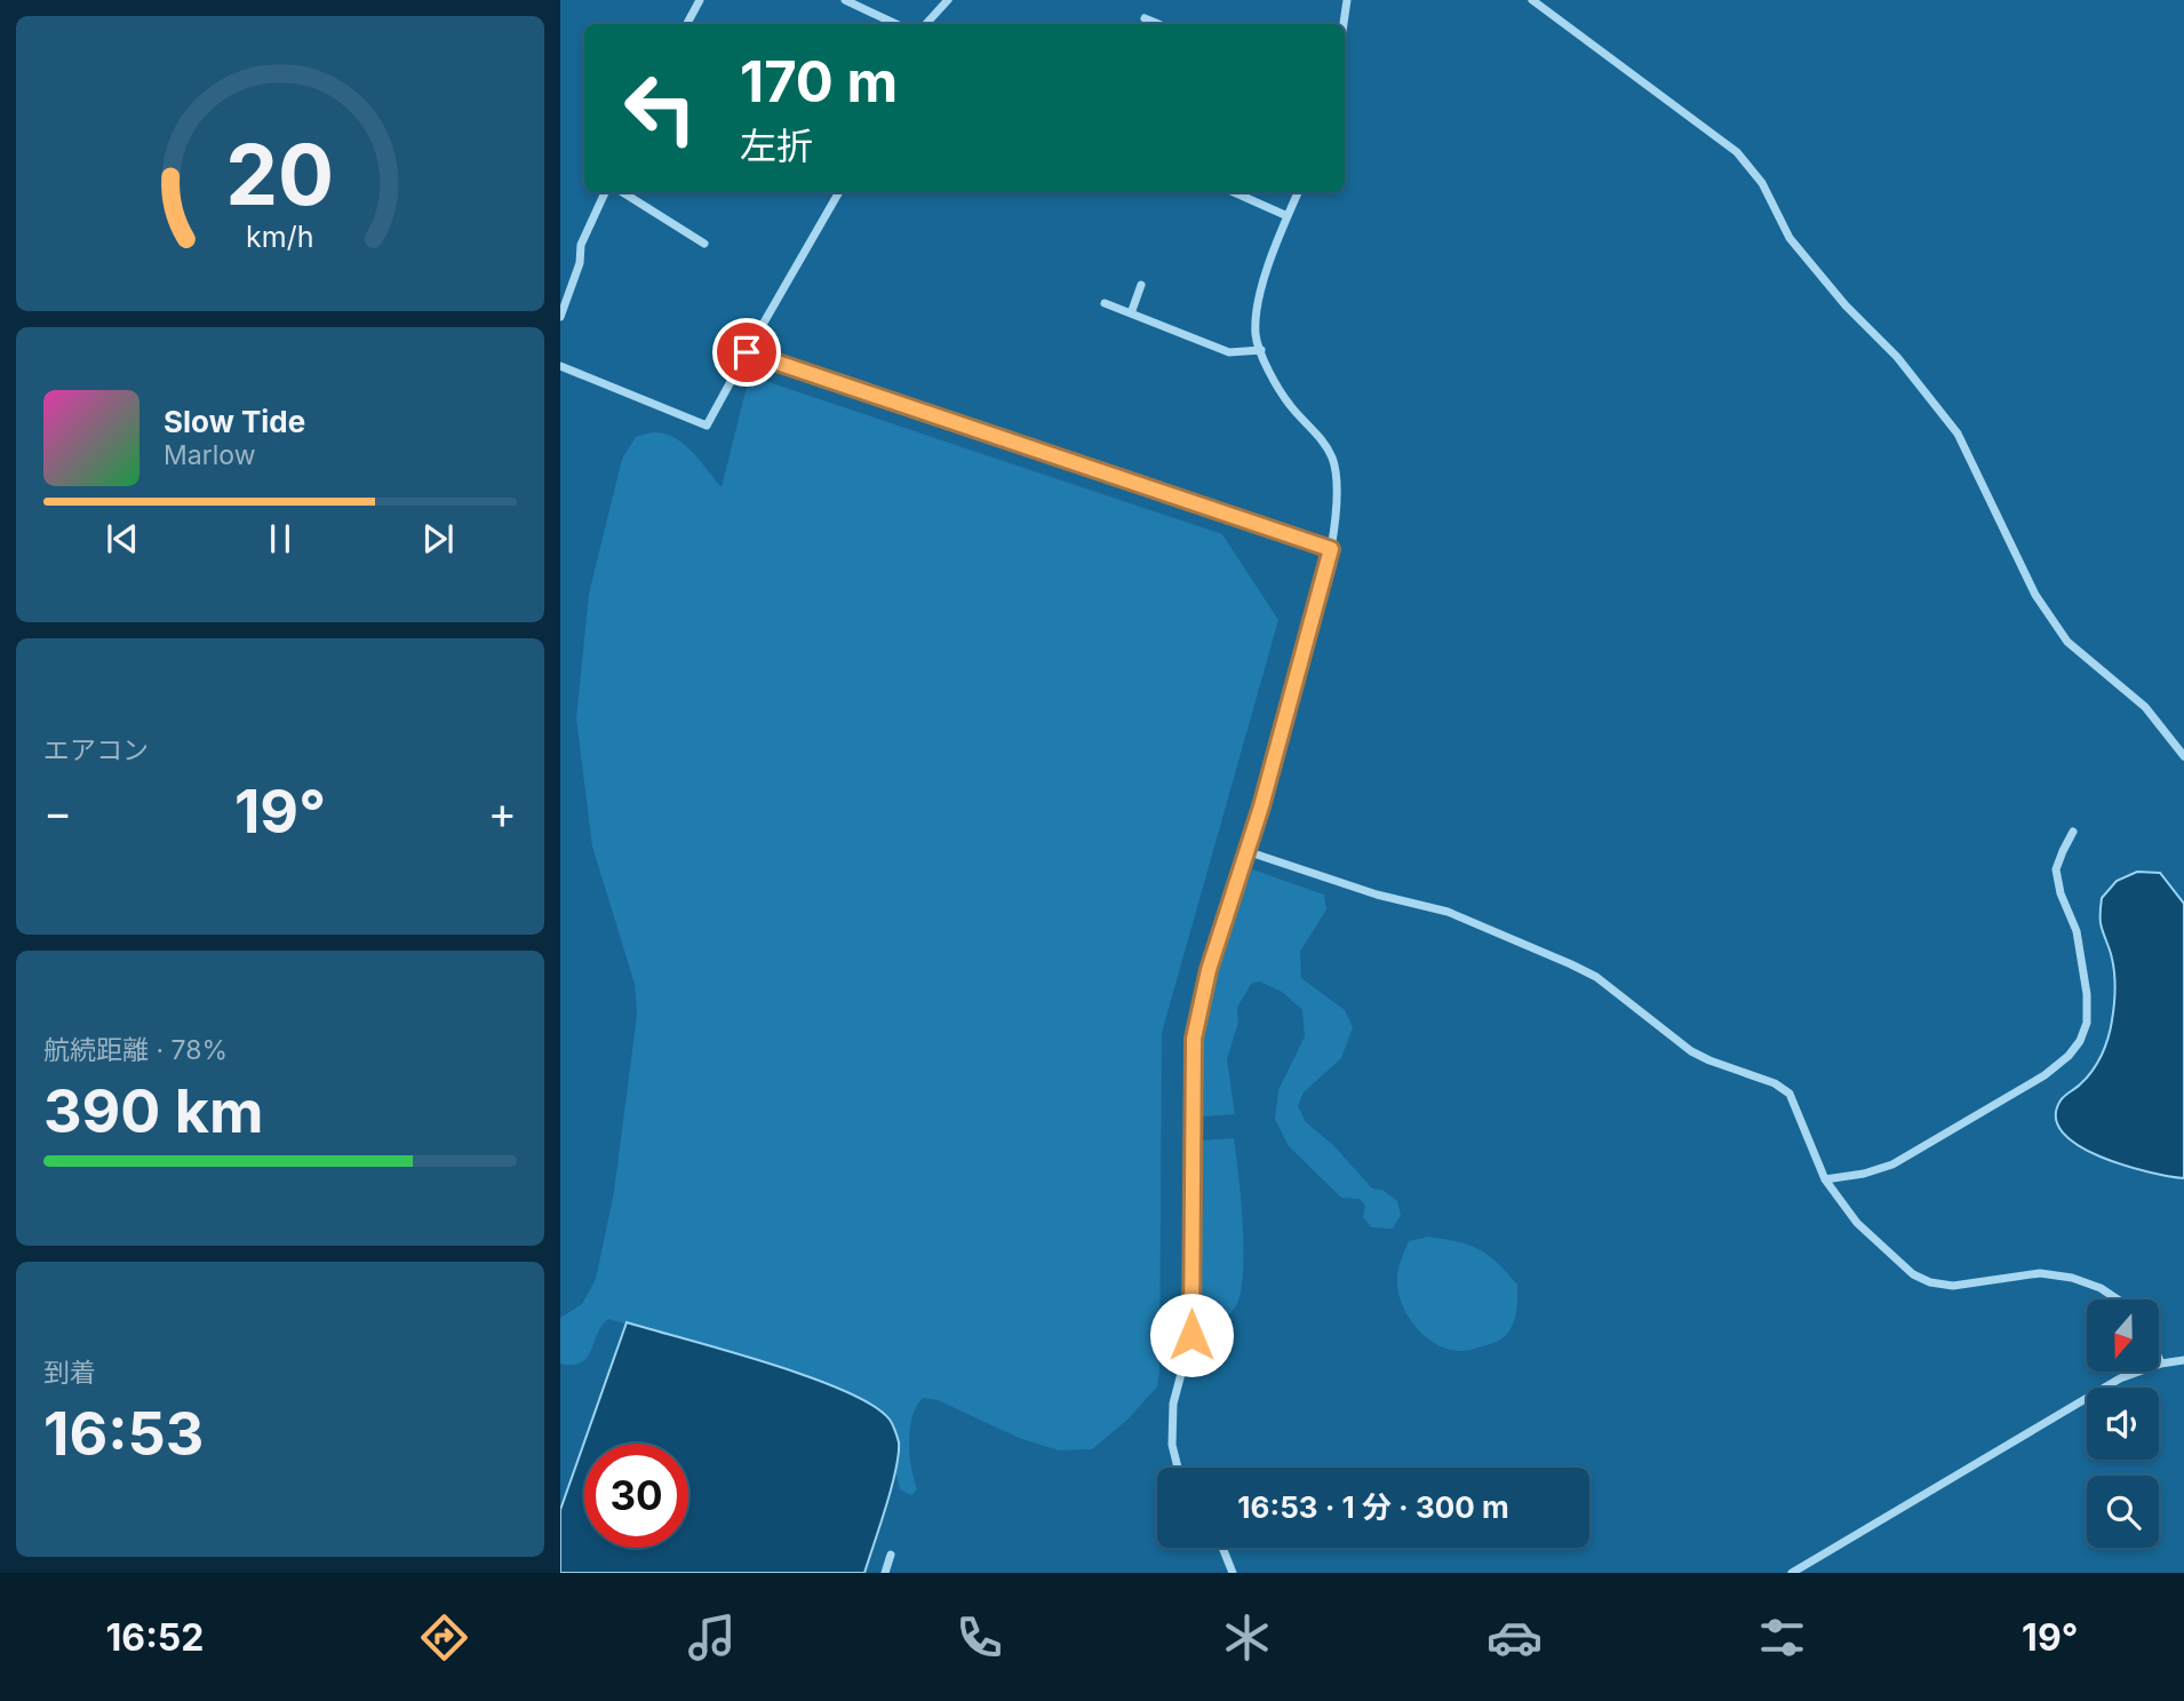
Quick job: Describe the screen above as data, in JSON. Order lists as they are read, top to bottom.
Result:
{
  "north": "bottom",
  "page": {
    "turn": ["170 m", "左折"],
    "song": ["Slow Tide", "Marlow"],
    "tile": [
      "エアコン",
      ["航続距離 · 78%", "390 km"],
      ["到着", "16:53"]
    ],
    "heat": ["−", "19°", "+"],
    "limit": "30",
    "trip": "16:53 · 1 分 · 300 m",
    "tabs": ["16:52", "19°"],
    "gauge": ["20", "km/h"]
  }
}
